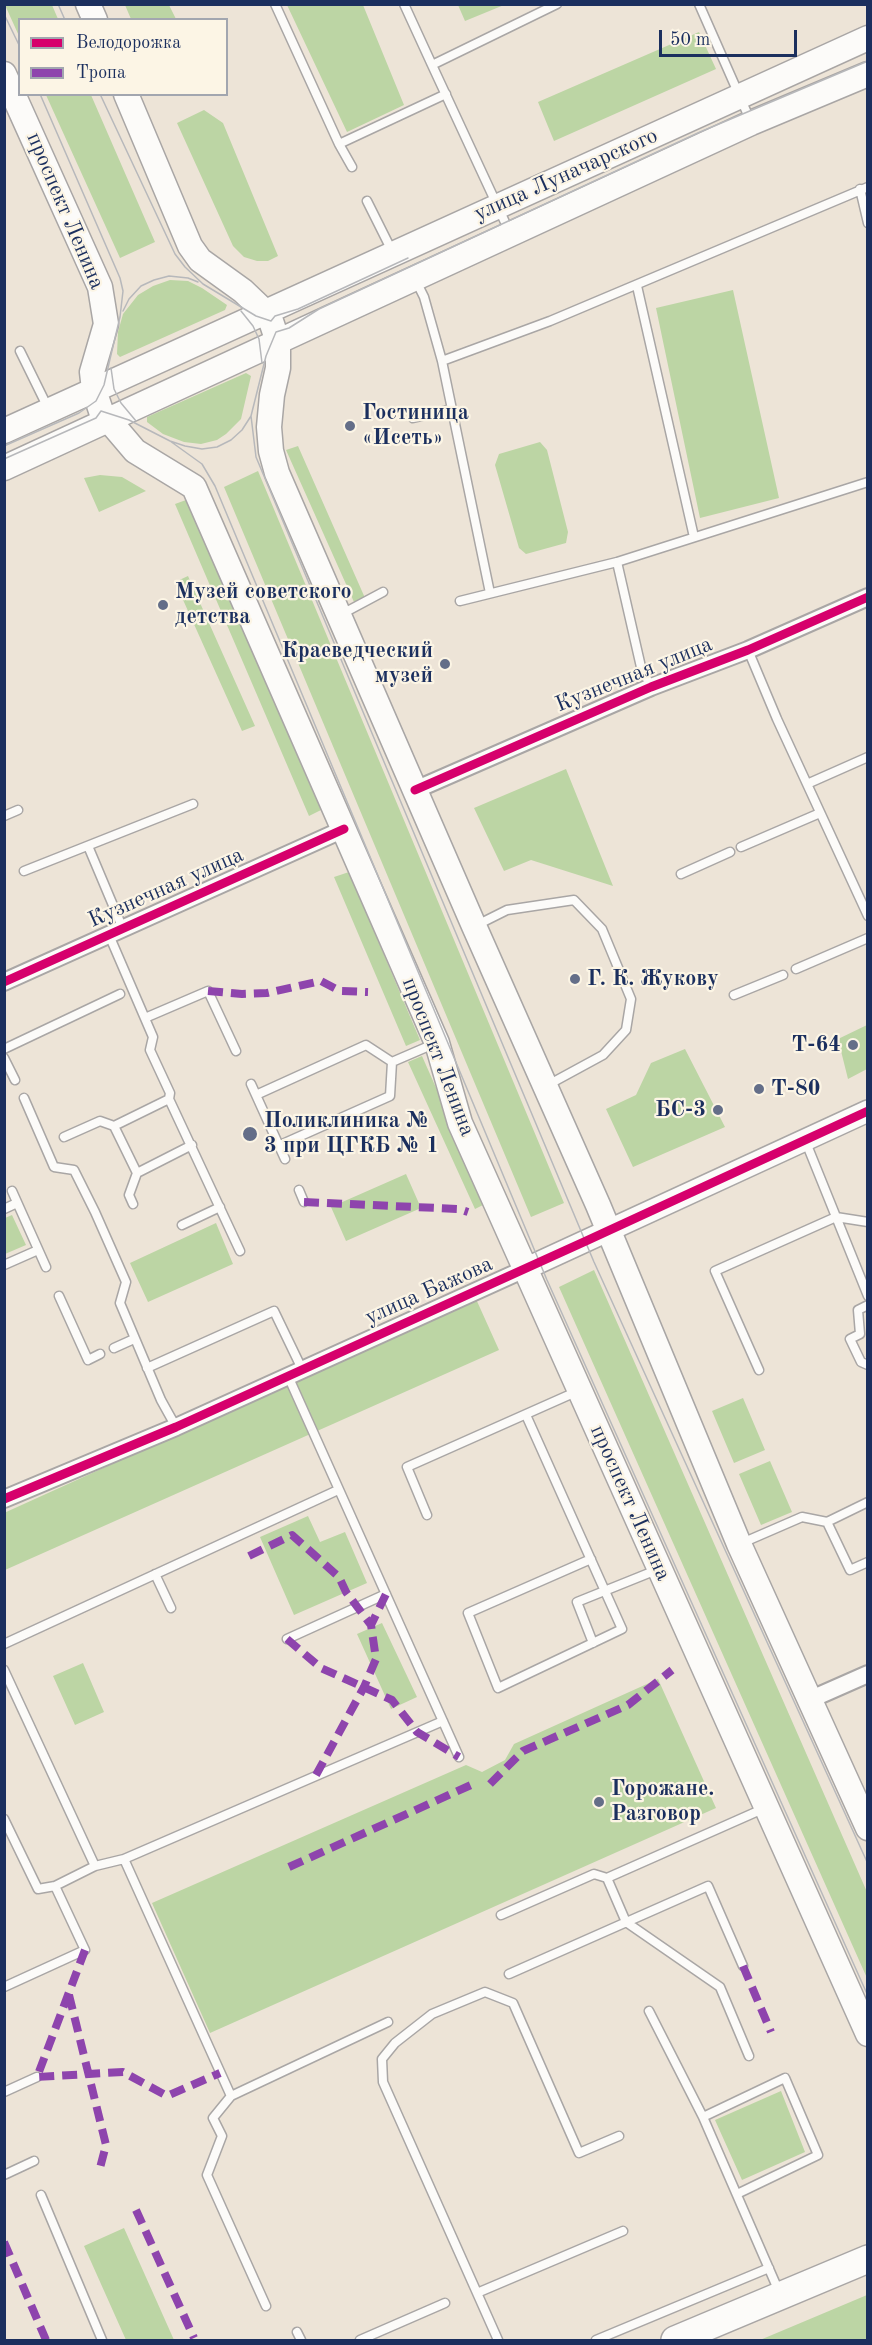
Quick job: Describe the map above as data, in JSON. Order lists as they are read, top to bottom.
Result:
{
  "streets": {
    "main road": ["улица Луначарского", "проспект Ленина"],
    "street": ["Кузнечная улица", "улица Бажова"]
  },
  "crossings": [
    ["улица Луначарского", "проспект Ленина"],
    ["проспект Ленина", "Кузнечная улица"],
    ["проспект Ленина", "улица Бажова"]
  ],
  "places": [
    "Гостиница «Исеть»",
    "Музей советского детства",
    "Краеведческий музей",
    "Г. К. Жукову",
    "Т-64",
    "Т-80",
    "БС-3",
    "Поликлиника № 3 при ЦГКБ № 1",
    "Горожане. Разговор"
  ],
  "legend": ["Велодорожка", "Тропа"],
  "scale_bar": "50 m"
}
